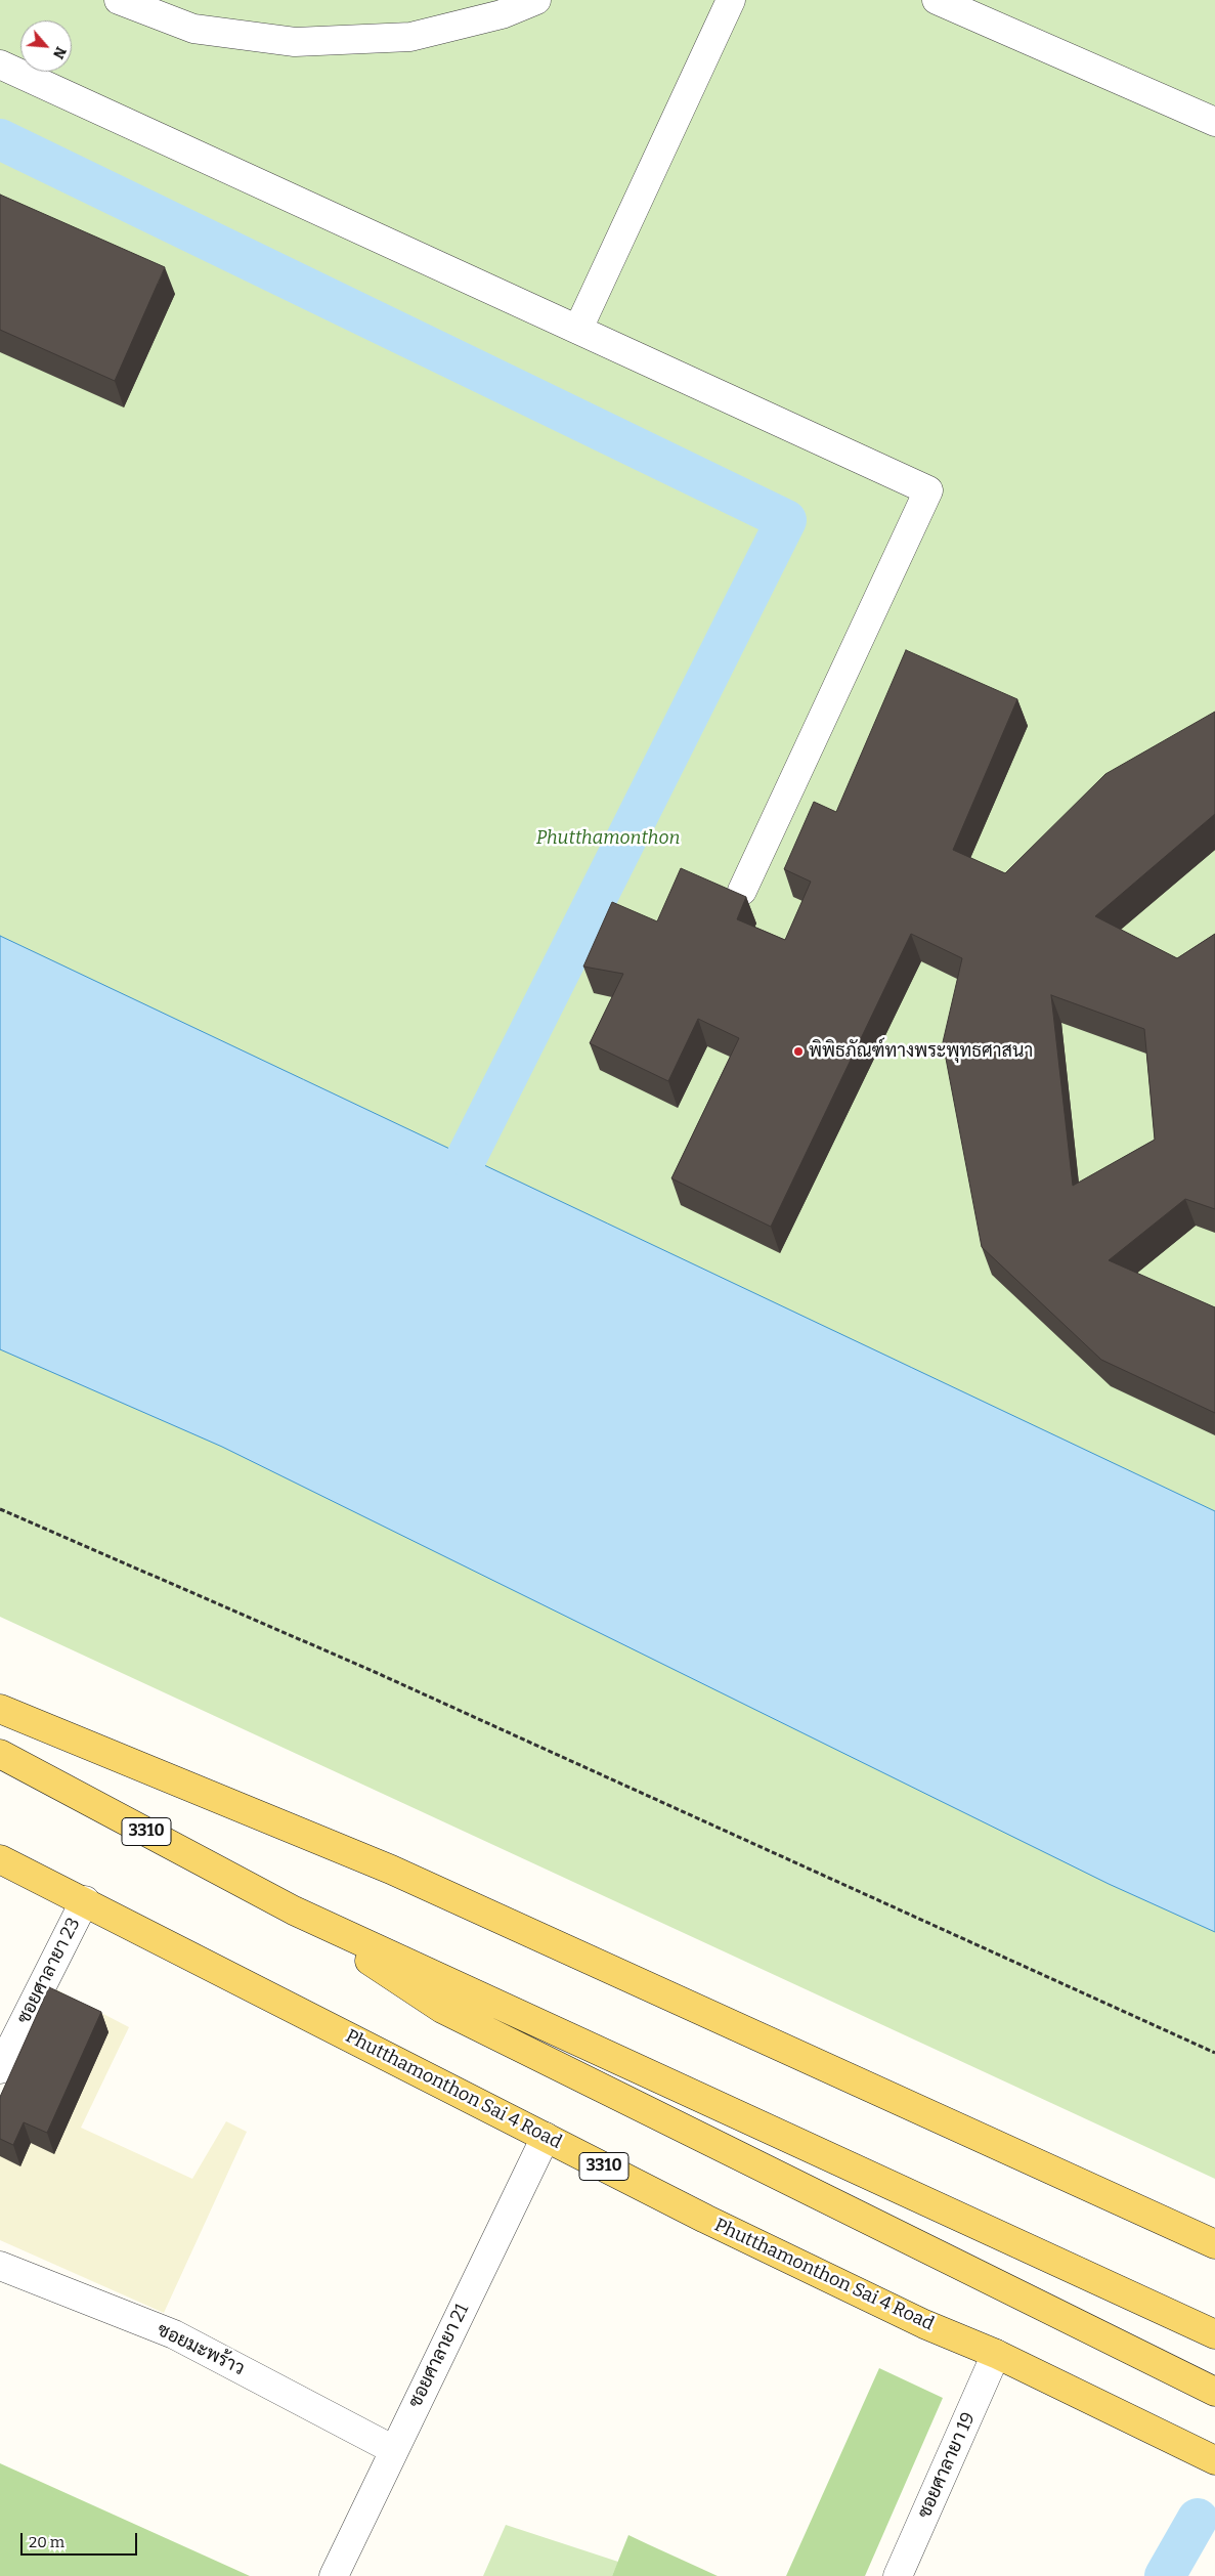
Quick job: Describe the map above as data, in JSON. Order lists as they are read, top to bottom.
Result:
{
  "streets": {
    "main road": ["3310", "Phutthamonthon Sai 4 Road"],
    "street": [
      "ซอยศาลายา 23",
      "ซอยมะพร้าว",
      "ซอยศาลายา 21",
      "ซอยศาลายา 19"
    ]
  },
  "crossings": [
    ["ซอยศาลายา 23", "Phutthamonthon Sai 4 Road"],
    ["Phutthamonthon Sai 4 Road", "ซอยศาลายา 21"],
    ["Phutthamonthon Sai 4 Road", "ซอยศาลายา 19"],
    ["ซอยมะพร้าว", "ซอยศาลายา 21"]
  ],
  "parks": ["Phutthamonthon"],
  "places": ["พิพิธภัณฑ์ทางพระพุทธศาสนา"],
  "scale_bar": "20 m",
  "north": "bottom right"
}
